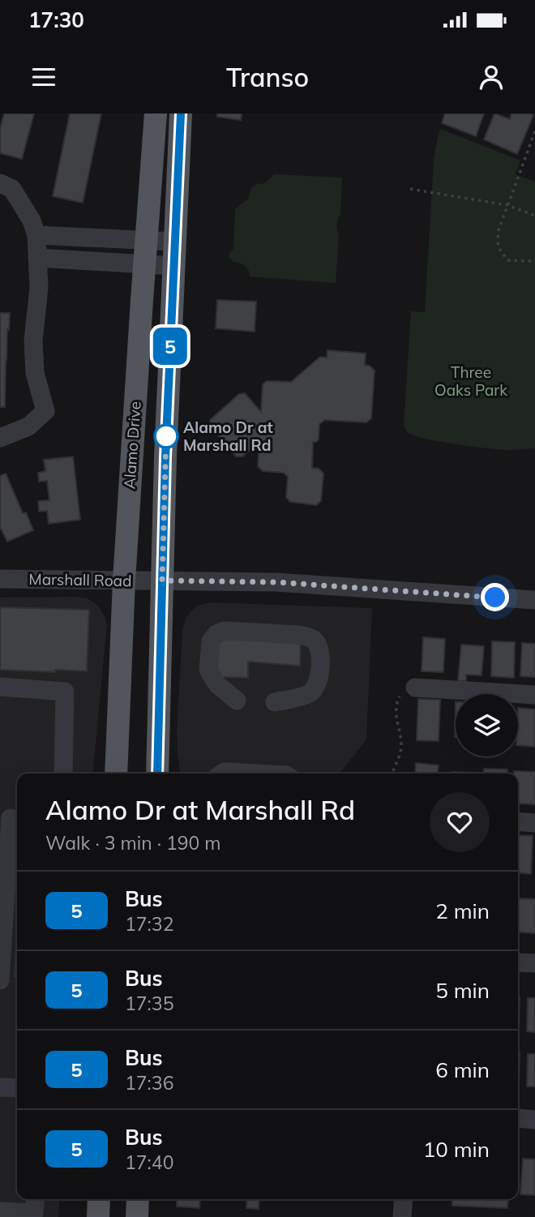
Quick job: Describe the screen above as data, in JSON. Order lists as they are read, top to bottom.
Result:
{
  "streets": {
    "main road": ["Alamo Drive"],
    "street": ["Marshall Road"]
  },
  "crossings": [
    ["Alamo Drive", "Marshall Road"]
  ],
  "parks": ["Three Oaks Park"],
  "places": ["Alamo Dr at Marshall Rd"],
  "lines": ["bus line 5"],
  "page": {
    "status": "17:30",
    "header": "Transo",
    "on_map": "5",
    "heading": ["Alamo Dr at Marshall Rd", "Walk · 3 min · 190 m"],
    "list": [
      {
        "mark": "5",
        "name": "Bus",
        "note": "17:32",
        "value": "2 min"
      },
      {
        "mark": "5",
        "name": "Bus",
        "note": "17:35",
        "value": "5 min"
      },
      {
        "mark": "5",
        "name": "Bus",
        "note": "17:36",
        "value": "6 min"
      },
      {
        "mark": "5",
        "name": "Bus",
        "note": "17:40",
        "value": "10 min"
      }
    ]
  }
}
